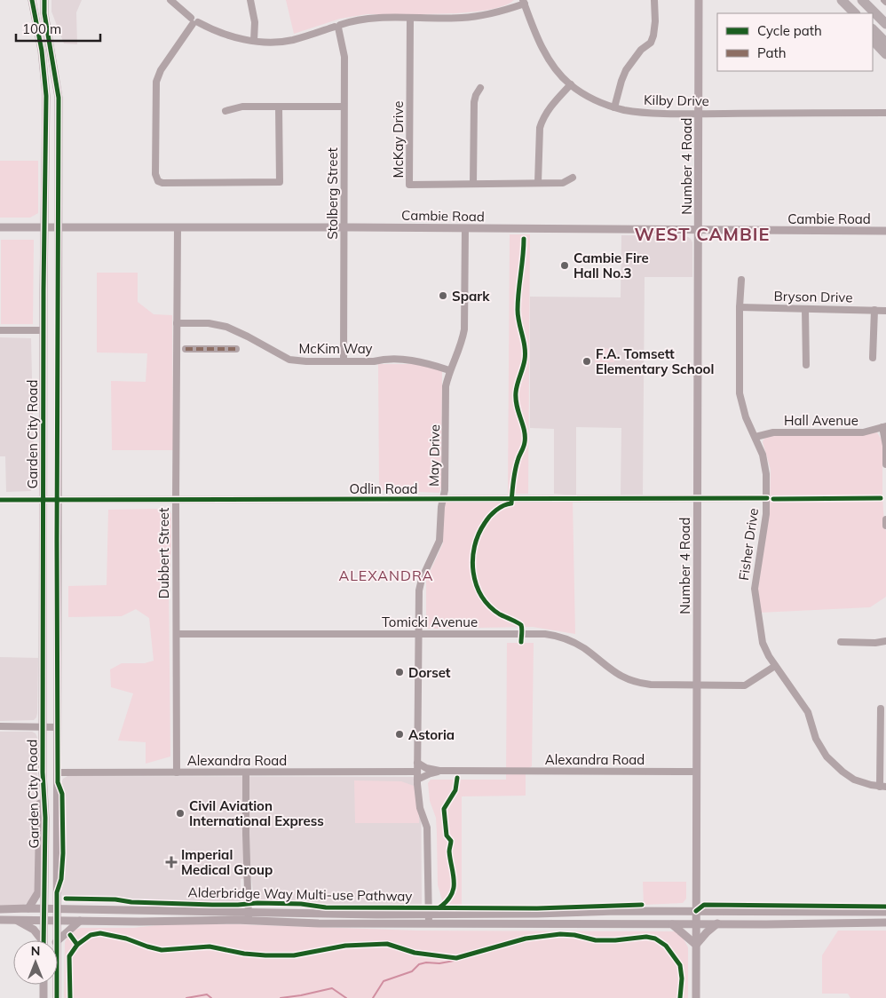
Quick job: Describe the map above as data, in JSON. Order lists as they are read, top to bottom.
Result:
{
  "streets": {
    "main road": ["Number 4 Road", "Cambie Road", "Garden City Road"],
    "street": [
      "Kilby Drive",
      "McKay Drive",
      "Stolberg Street",
      "Bryson Drive",
      "McKim Way",
      "Hall Avenue",
      "May Drive",
      "Odlin Road",
      "Fisher Drive",
      "Dubbert Street",
      "Tomicki Avenue",
      "Alexandra Road"
    ],
    "cycle path": ["Alderbridge Way Multi-use Pathway"]
  },
  "crossings": [
    ["Kilby Drive", "Number 4 Road"],
    ["Number 4 Road", "Cambie Road"],
    ["Number 4 Road", "Odlin Road"],
    ["Number 4 Road", "Tomicki Avenue"],
    ["Number 4 Road", "Alexandra Road"],
    ["Stolberg Street", "Cambie Road"],
    ["Stolberg Street", "McKim Way"],
    ["Cambie Road", "Garden City Road"],
    ["Cambie Road", "May Drive"],
    ["Cambie Road", "Dubbert Street"],
    ["Bryson Drive", "Fisher Drive"],
    ["McKim Way", "May Drive"],
    ["McKim Way", "Dubbert Street"],
    ["Hall Avenue", "Fisher Drive"],
    ["Garden City Road", "Odlin Road"],
    ["Garden City Road", "Alexandra Road"],
    ["May Drive", "Odlin Road"],
    ["May Drive", "Tomicki Avenue"],
    ["May Drive", "Alexandra Road"],
    ["Odlin Road", "Fisher Drive"],
    ["Odlin Road", "Dubbert Street"],
    ["Fisher Drive", "Tomicki Avenue"],
    ["Dubbert Street", "Tomicki Avenue"],
    ["Dubbert Street", "Alexandra Road"]
  ],
  "districts": ["WEST CAMBIE", "ALEXANDRA"],
  "places": {
    "other": [
      "Cambie Fire Hall No.3",
      "Spark",
      "F.A. Tomsett Elementary School",
      "Dorset",
      "Astoria",
      "Civil Aviation International Express"
    ],
    "health": ["Imperial Medical Group"]
  },
  "legend": ["Cycle path", "Path"],
  "scale_bar": "100 m",
  "north": "top"
}
